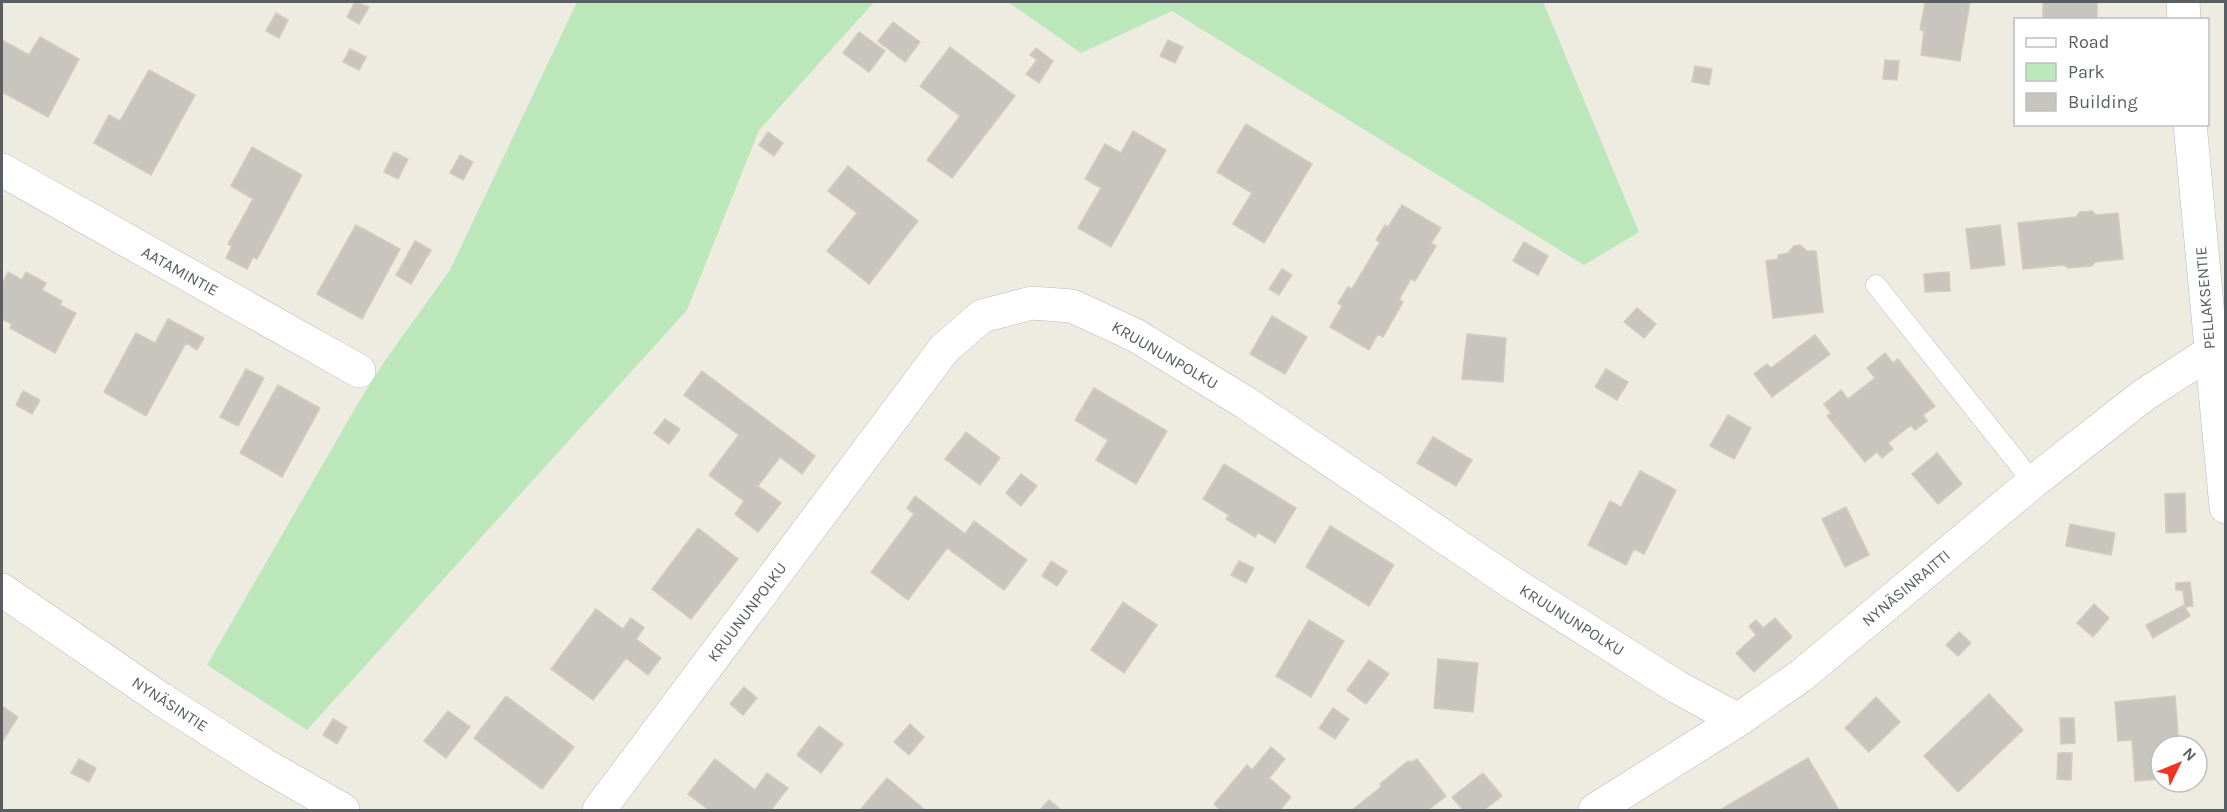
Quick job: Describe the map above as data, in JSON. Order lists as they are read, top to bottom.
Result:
{
  "streets": {
    "street": [
      "AATAMINTIE",
      "PELLAKSENTIE",
      "KRUUNUNPOLKU",
      "NYNÄSINRAITTI",
      "NYNÄSINTIE"
    ]
  },
  "crossings": [
    ["PELLAKSENTIE", "NYNÄSINRAITTI"],
    ["KRUUNUNPOLKU", "NYNÄSINRAITTI"]
  ],
  "legend": ["Road", "Park", "Building"],
  "north": "top right"
}
